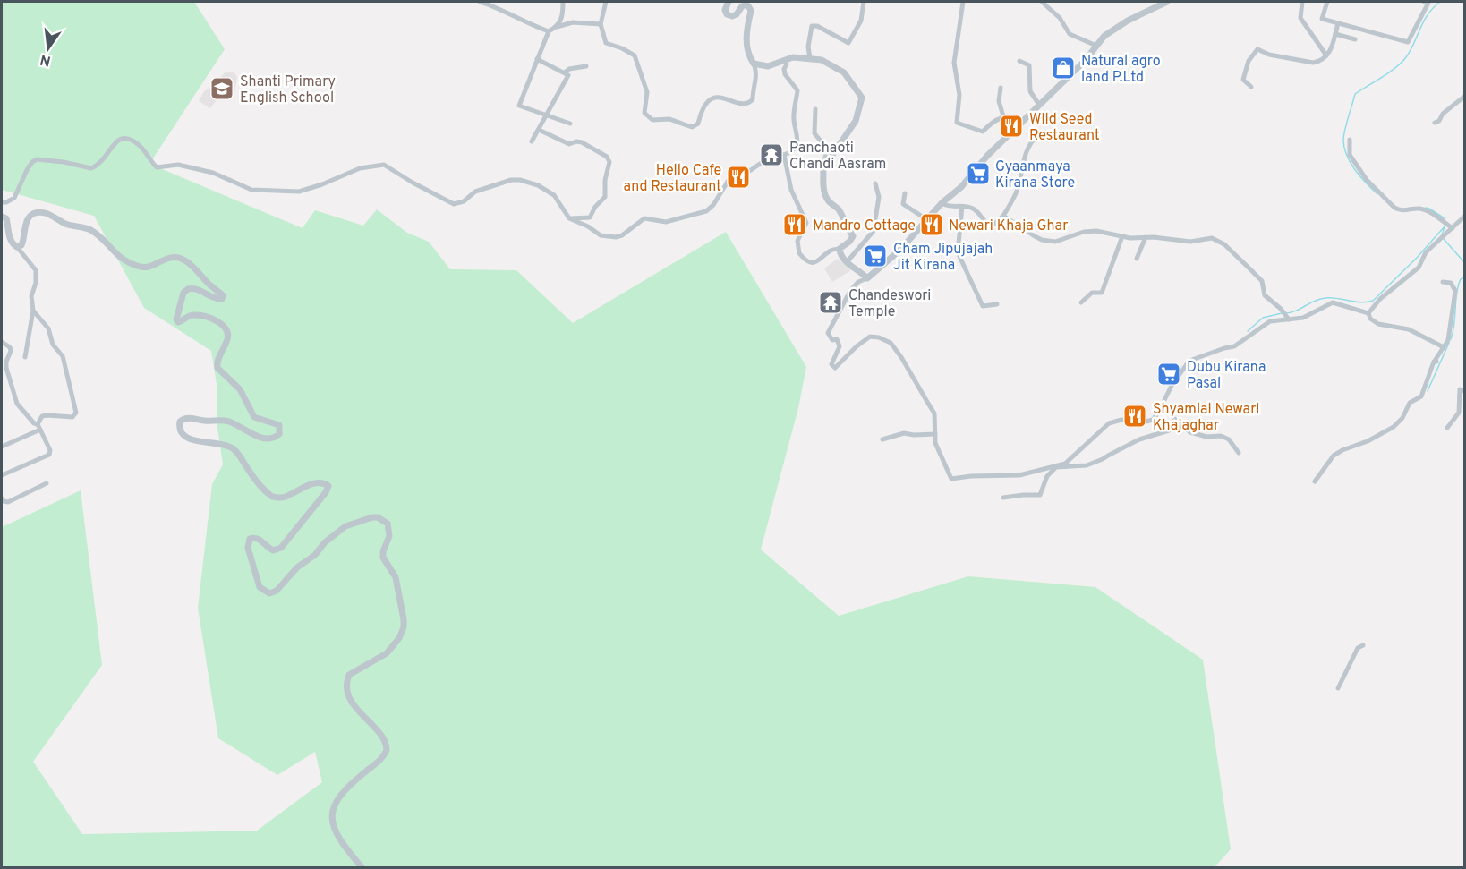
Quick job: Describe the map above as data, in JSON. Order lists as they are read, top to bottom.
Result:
{
  "places": {
    "shop": ["Natural agro land P.Ltd"],
    "school or university": ["Shanti Primary English School"],
    "restaurant": [
      "Wild Seed Restaurant",
      "Hello Cafe and Restaurant",
      "Mandro Cottage",
      "Newari Khaja Ghar",
      "Shyamlal Newari Khajaghar"
    ],
    "temple": ["Panchaoti Chandi Aasram", "Chandeswori Temple"],
    "supermarket": ["Gyaanmaya Kirana Store", "Cham Jipujajah Jit Kirana", "Dubu Kirana Pasal"]
  },
  "north": "bottom"
}
